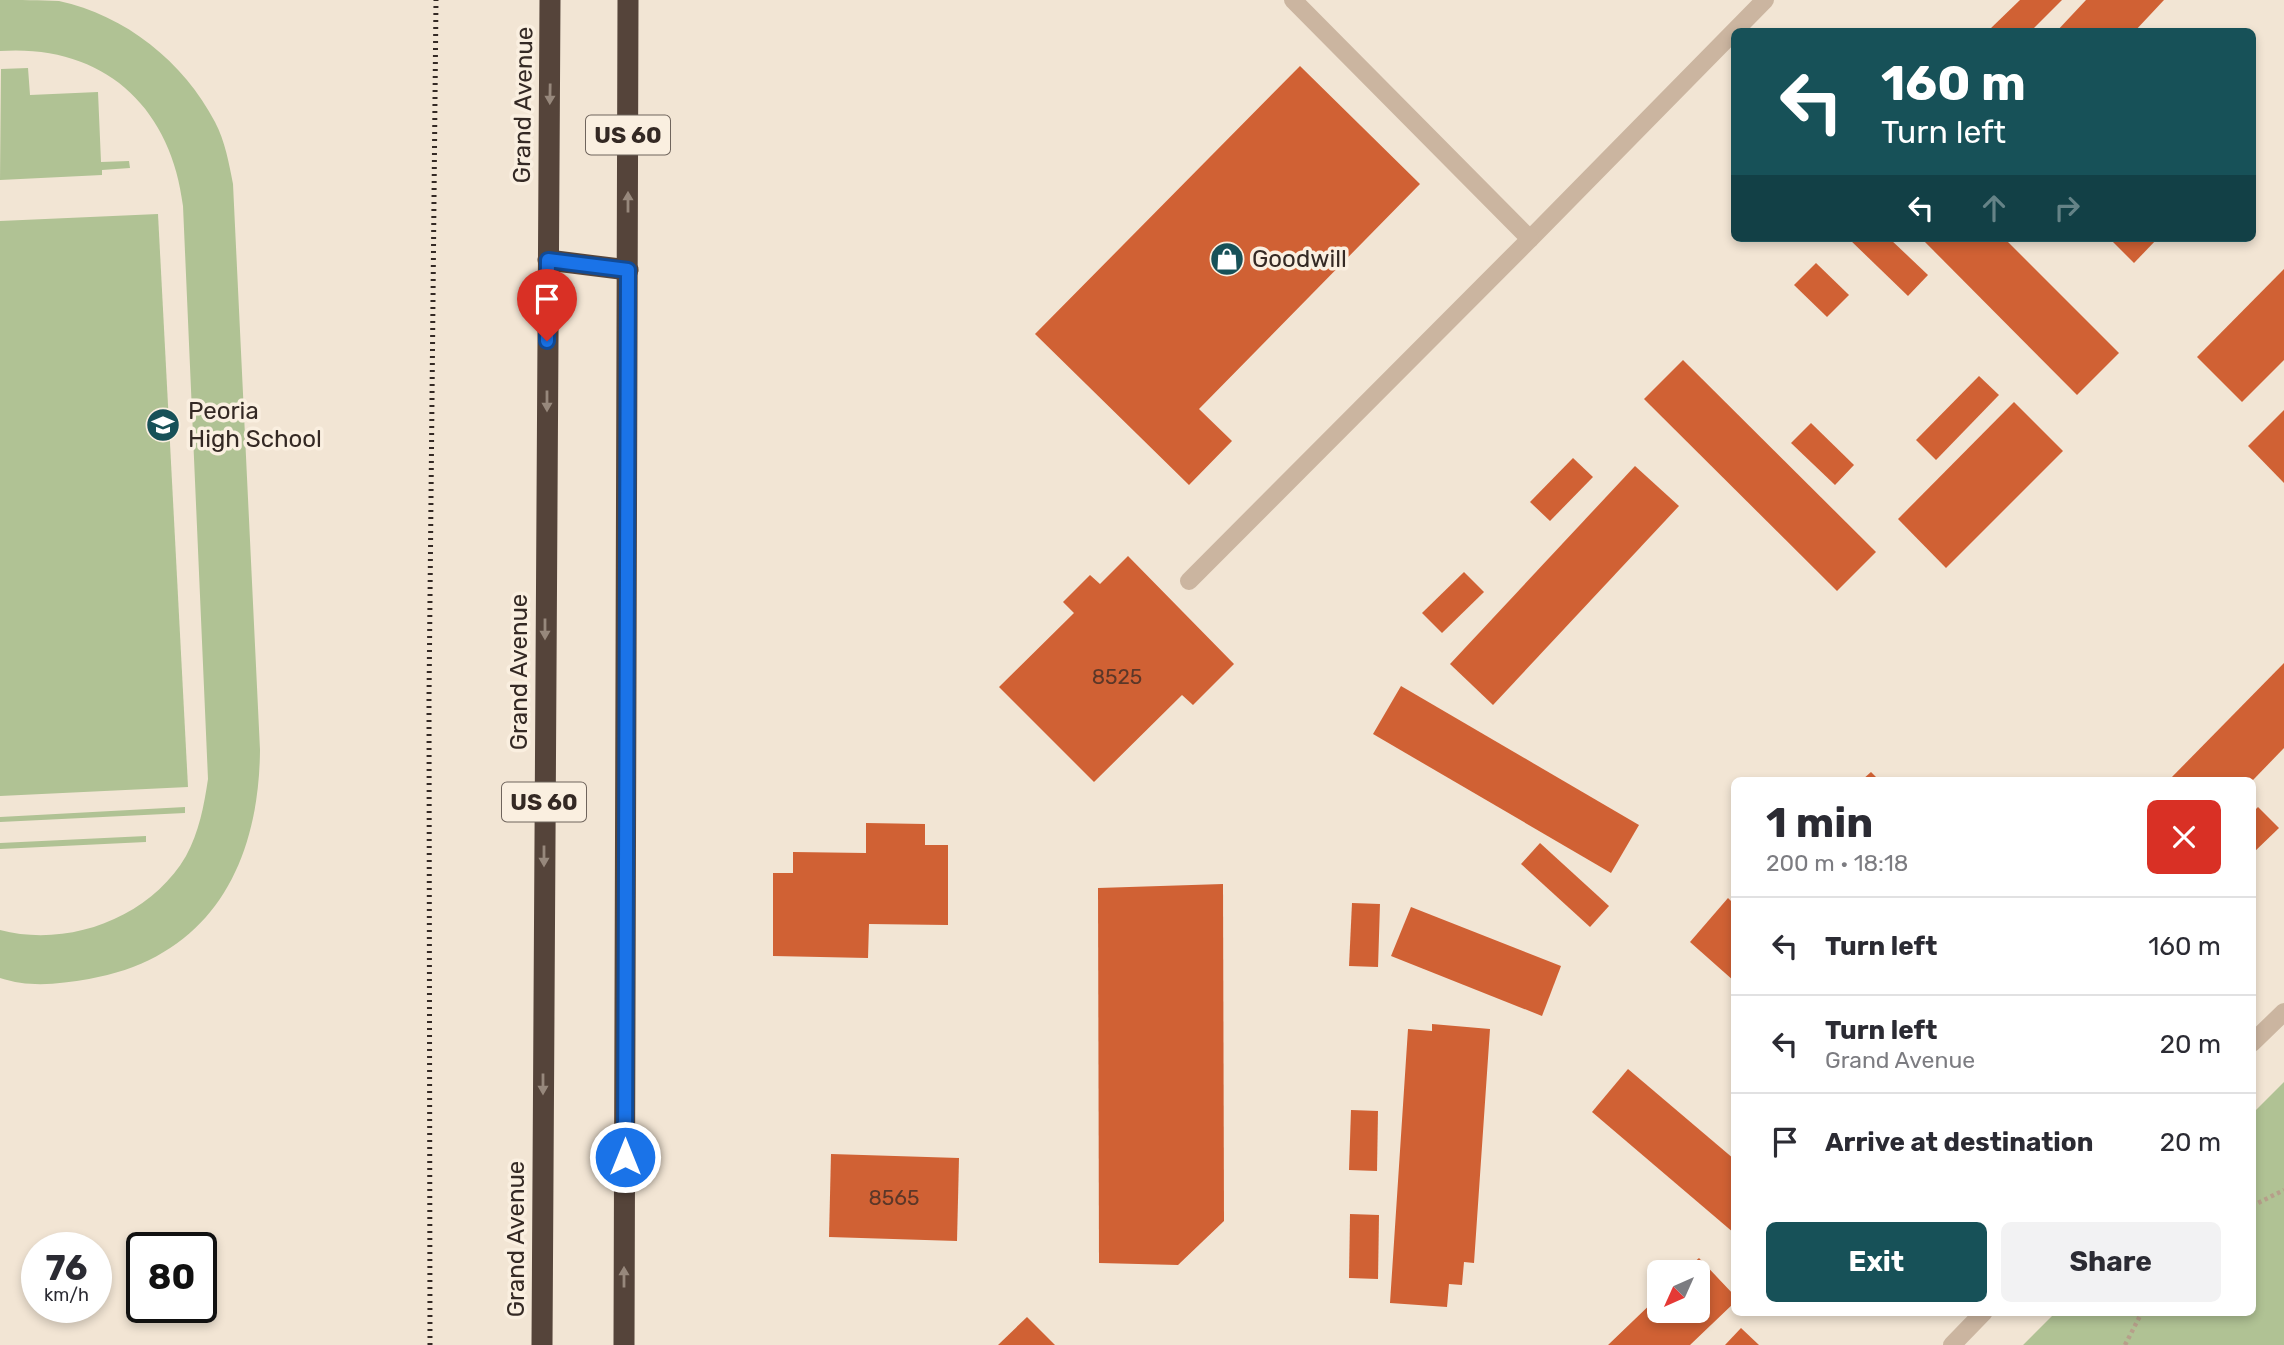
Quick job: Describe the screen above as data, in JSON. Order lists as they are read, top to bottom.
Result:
{
  "streets": {
    "highway": ["Grand Avenue", "US 60"]
  },
  "places": {
    "shop": ["Goodwill"],
    "school or university": ["Peoria High School"]
  },
  "house_numbers": ["8525", "8565"],
  "north": "bottom left",
  "page": {
    "turn": ["160 m", "Turn left"],
    "heading": ["1 min", "200 m · 18:18"],
    "list": [
      {
        "name": "Turn left",
        "value": "160 m"
      },
      {
        "name": "Turn left",
        "note": "Grand Avenue",
        "value": "20 m"
      },
      {
        "name": "Arrive at destination",
        "value": "20 m"
      }
    ],
    "buttons": ["Exit", "Share"],
    "speed": "76 km/h",
    "limit": "80"
  }
}
